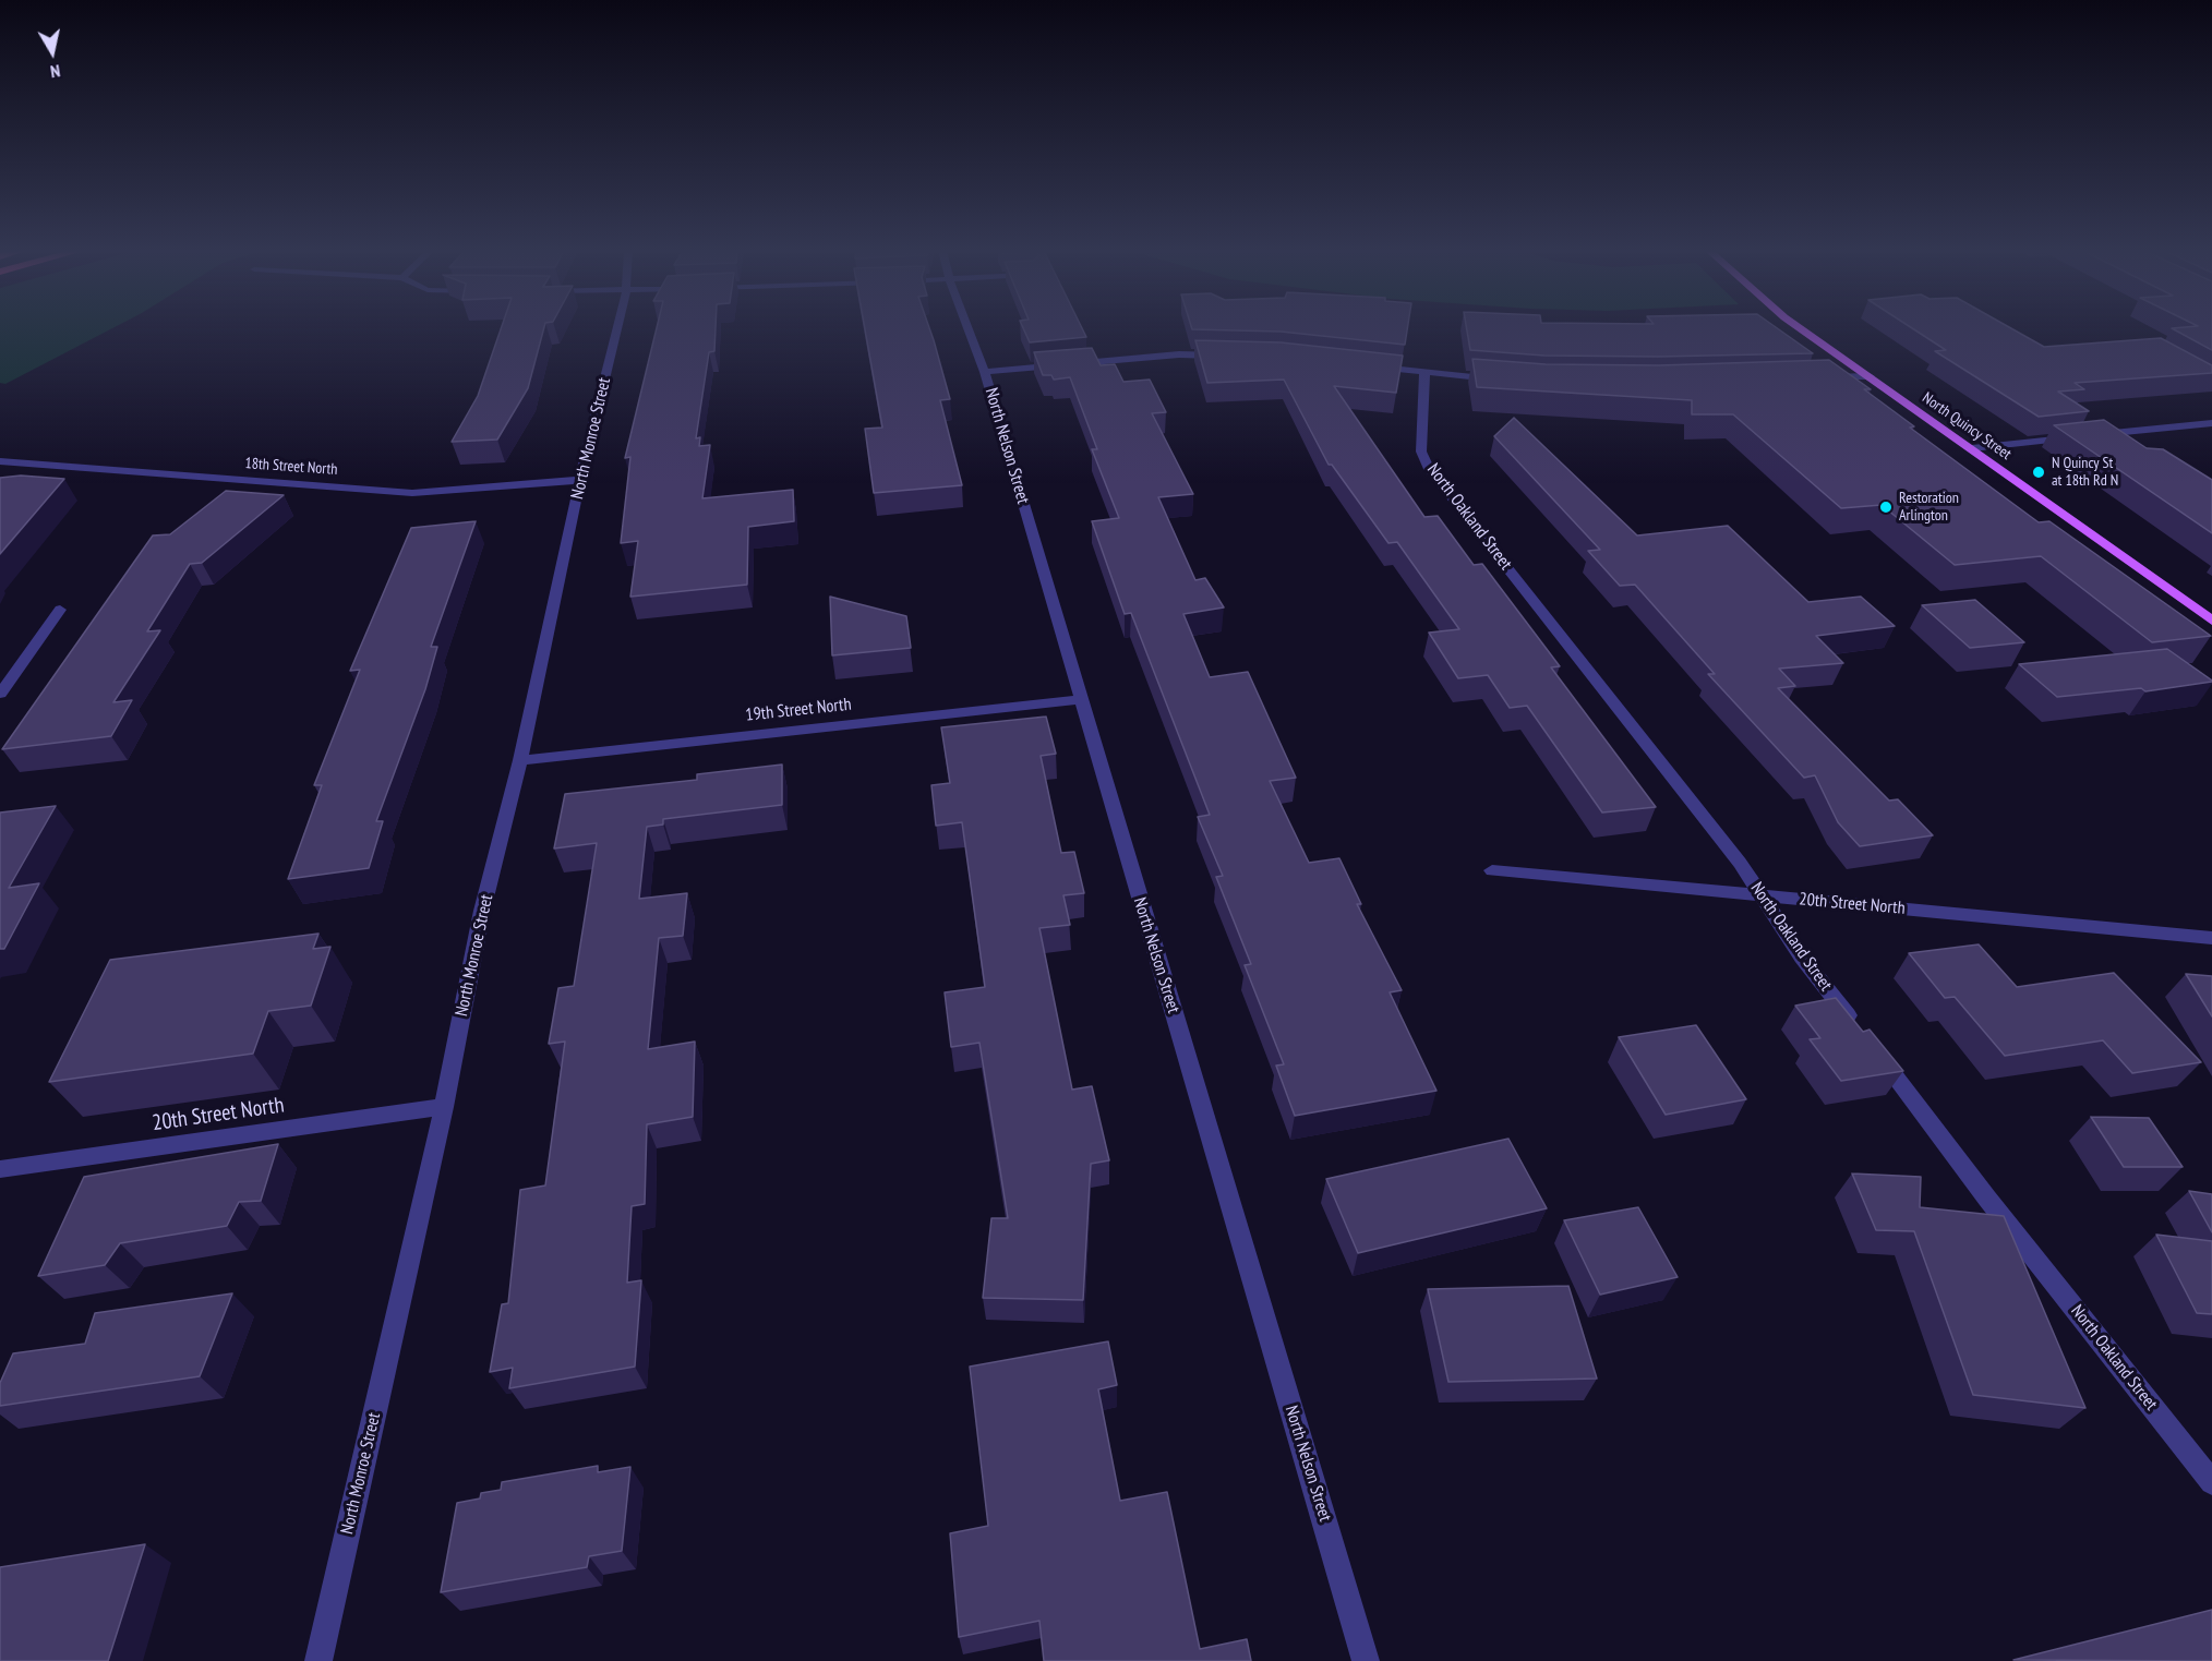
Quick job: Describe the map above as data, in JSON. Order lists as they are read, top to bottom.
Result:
{
  "streets": {
    "main road": ["North Quincy Street"],
    "street": [
      "North Monroe Street",
      "North Nelson Street",
      "18th Street North",
      "North Oakland Street",
      "19th Street North",
      "20th Street North"
    ]
  },
  "crossings": [
    ["North Monroe Street", "18th Street North"],
    ["North Monroe Street", "19th Street North"],
    ["North Monroe Street", "20th Street North"],
    ["North Nelson Street", "19th Street North"],
    ["North Oakland Street", "20th Street North"]
  ],
  "places": ["N Quincy St at 18th Rd N", "Restoration Arlington"],
  "north": "bottom"
}
